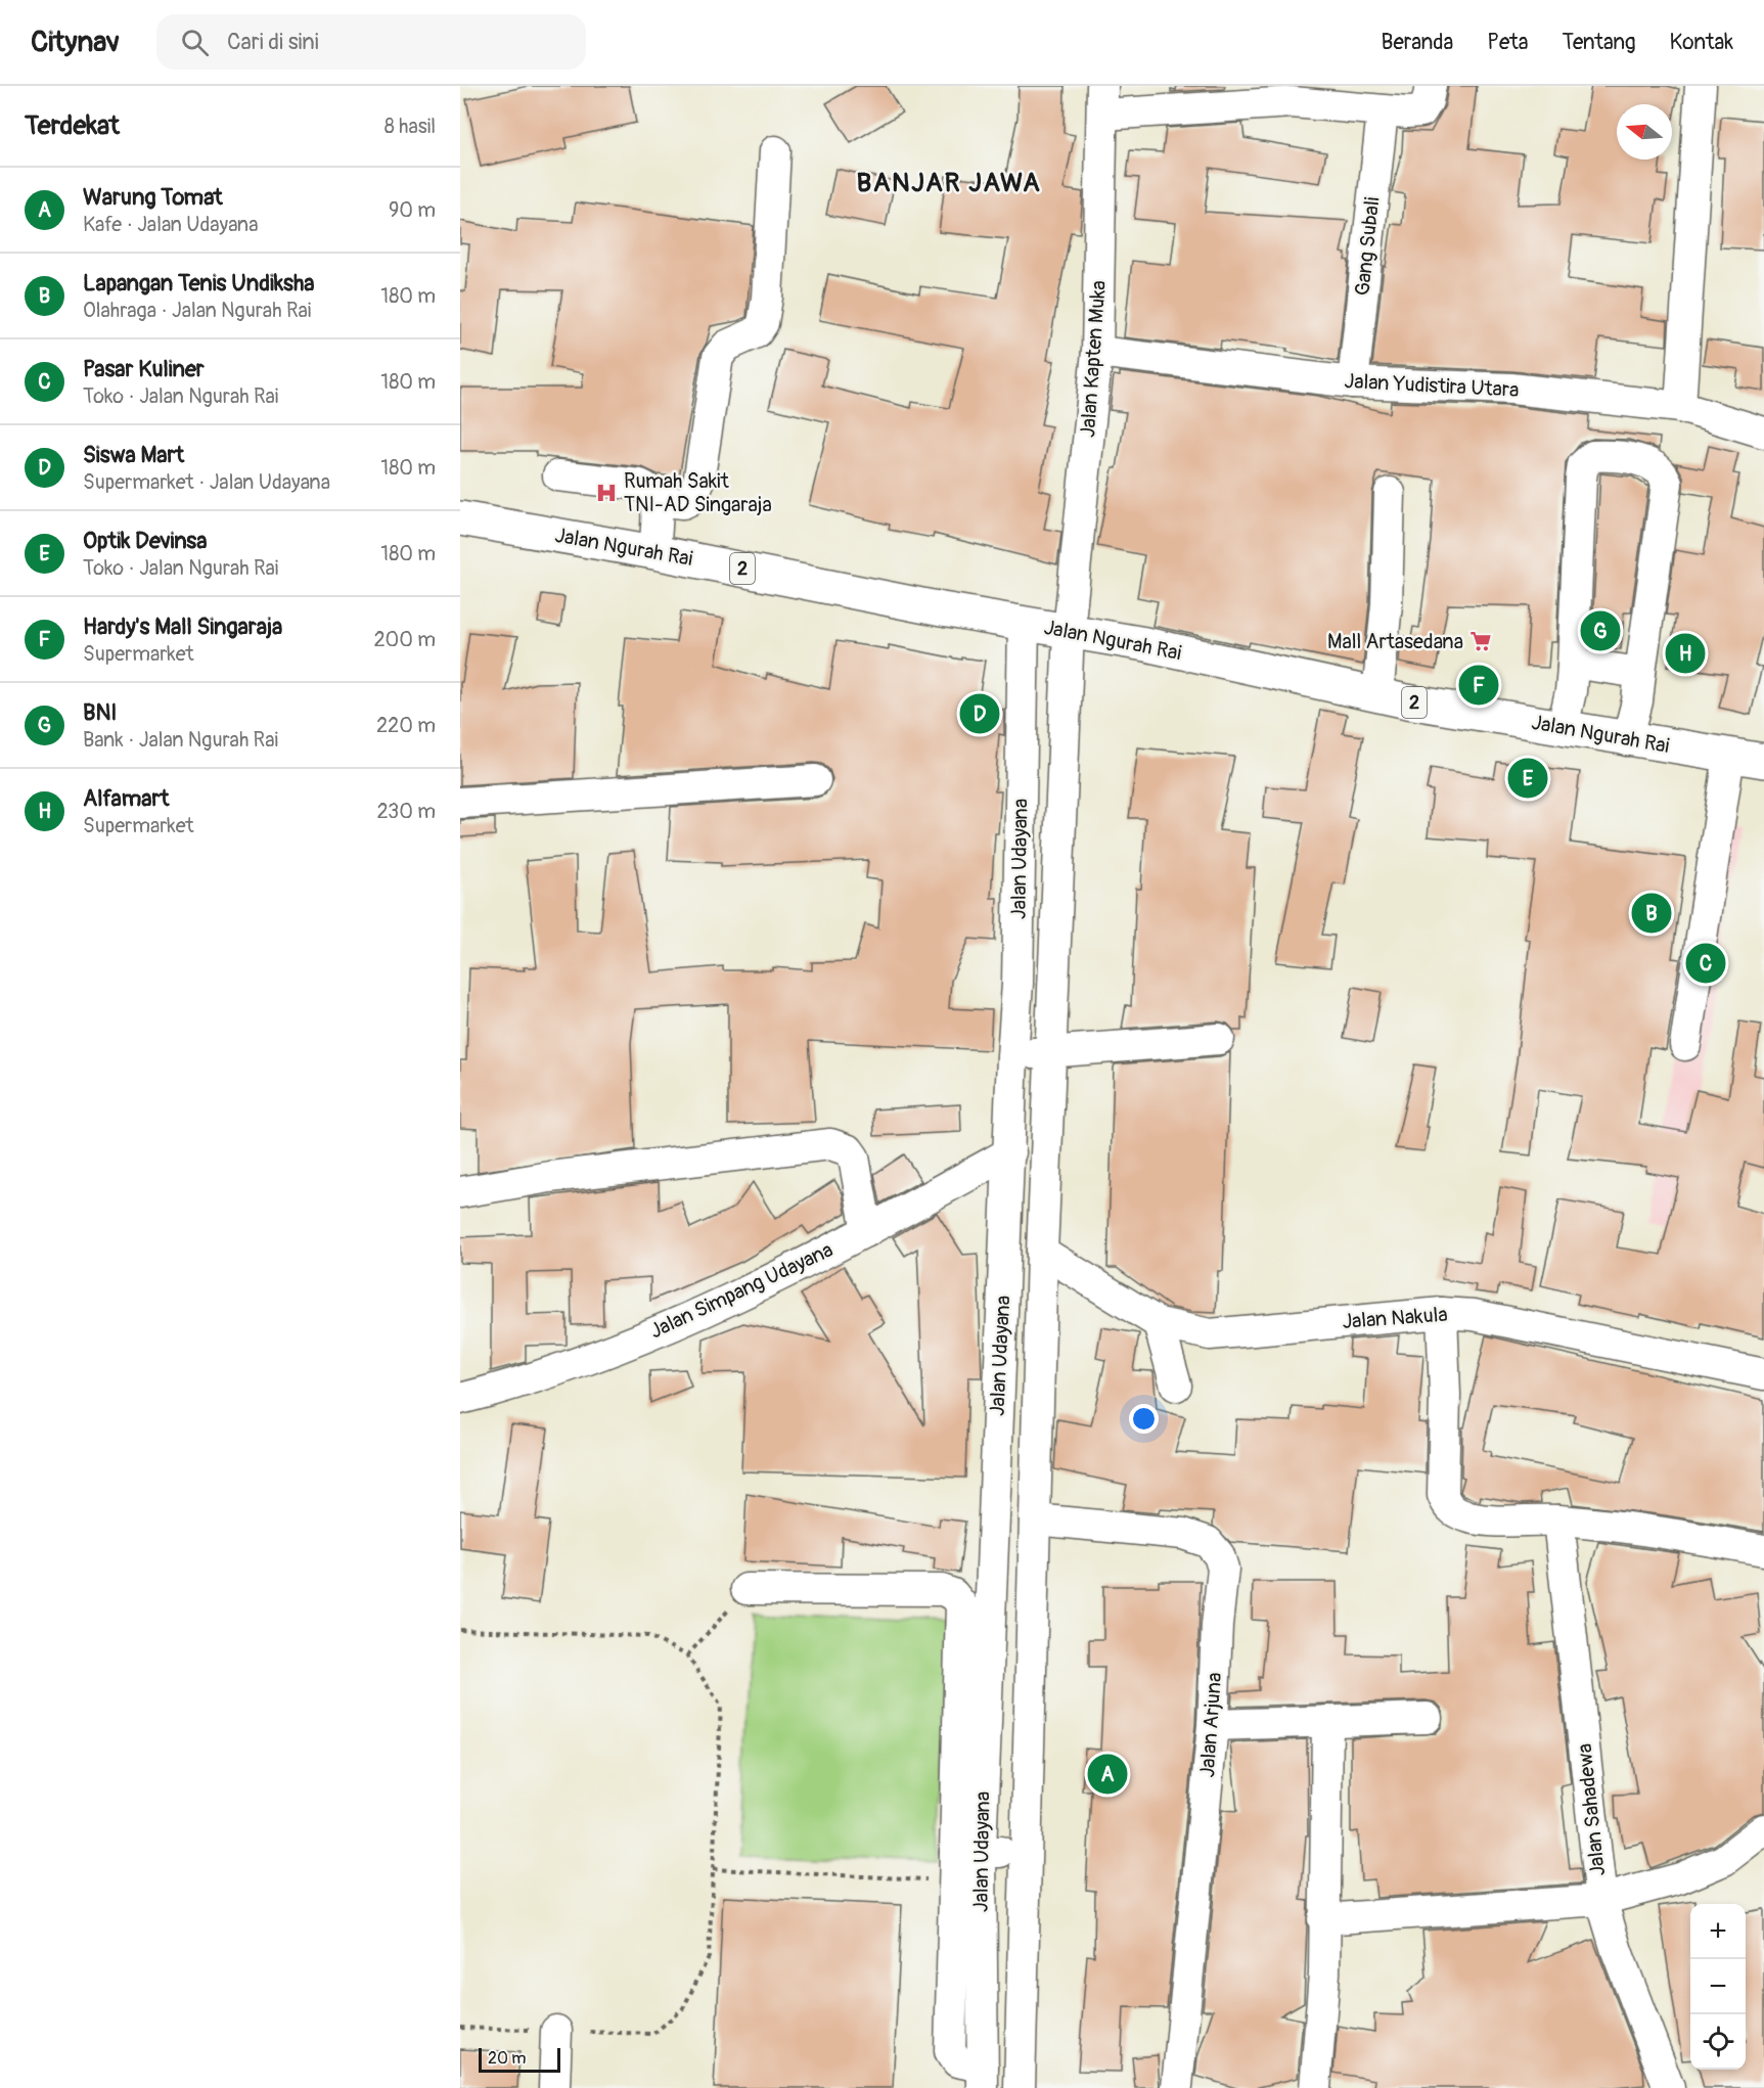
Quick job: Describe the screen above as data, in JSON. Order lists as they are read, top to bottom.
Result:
{
  "streets": {
    "highway": ["Jalan Ngurah Rai", "2"],
    "street": [
      "Gang Subali",
      "Jalan Kapten Muka",
      "Jalan Yudistira Utara",
      "Jalan Udayana",
      "Jalan Simpang Udayana",
      "Jalan Nakula",
      "Jalan Arjuna",
      "Jalan Sahadewa"
    ]
  },
  "crossings": [
    ["Gang Subali", "Jalan Yudistira Utara"],
    ["Jalan Kapten Muka", "Jalan Yudistira Utara"],
    ["Jalan Kapten Muka", "Jalan Ngurah Rai"],
    ["Jalan Kapten Muka", "Jalan Udayana"],
    ["Jalan Ngurah Rai", "Jalan Udayana"],
    ["Jalan Udayana", "Jalan Simpang Udayana"],
    ["Jalan Udayana", "Jalan Nakula"],
    ["Jalan Udayana", "Jalan Arjuna"]
  ],
  "districts": ["BANJAR JAWA"],
  "places": {
    "hospital": ["Rumah Sakit TNI-AD Singaraja"],
    "supermarket": ["Mall Artasedana"]
  },
  "scale_bar": "20 m",
  "north": "left",
  "page": {
    "header": "Citynav",
    "search": "Cari di sini",
    "nav": [
      "Beranda",
      "Peta",
      "Tentang",
      "Kontak"
    ],
    "heading": ["Terdekat", "8 hasil"],
    "list": [
      {
        "mark": "A",
        "name": "Warung Tomat",
        "note": "Kafe · Jalan Udayana",
        "value": "90 m"
      },
      {
        "mark": "B",
        "name": "Lapangan Tenis Undiksha",
        "note": "Olahraga · Jalan Ngurah Rai",
        "value": "180 m"
      },
      {
        "mark": "C",
        "name": "Pasar Kuliner",
        "note": "Toko · Jalan Ngurah Rai",
        "value": "180 m"
      },
      {
        "mark": "D",
        "name": "Siswa Mart",
        "note": "Supermarket · Jalan Udayana",
        "value": "180 m"
      },
      {
        "mark": "E",
        "name": "Optik Devinsa",
        "note": "Toko · Jalan Ngurah Rai",
        "value": "180 m"
      },
      {
        "mark": "F",
        "name": "Hardy's Mall Singaraja",
        "note": "Supermarket",
        "value": "200 m"
      },
      {
        "mark": "G",
        "name": "BNI",
        "note": "Bank · Jalan Ngurah Rai",
        "value": "220 m"
      },
      {
        "mark": "H",
        "name": "Alfamart",
        "note": "Supermarket",
        "value": "230 m"
      }
    ],
    "pins": [
      "G",
      "H",
      "F",
      "D",
      "E",
      "B",
      "C",
      "A"
    ],
    "map_buttons": ["+", "−"],
    "scale": "20 m"
  }
}
